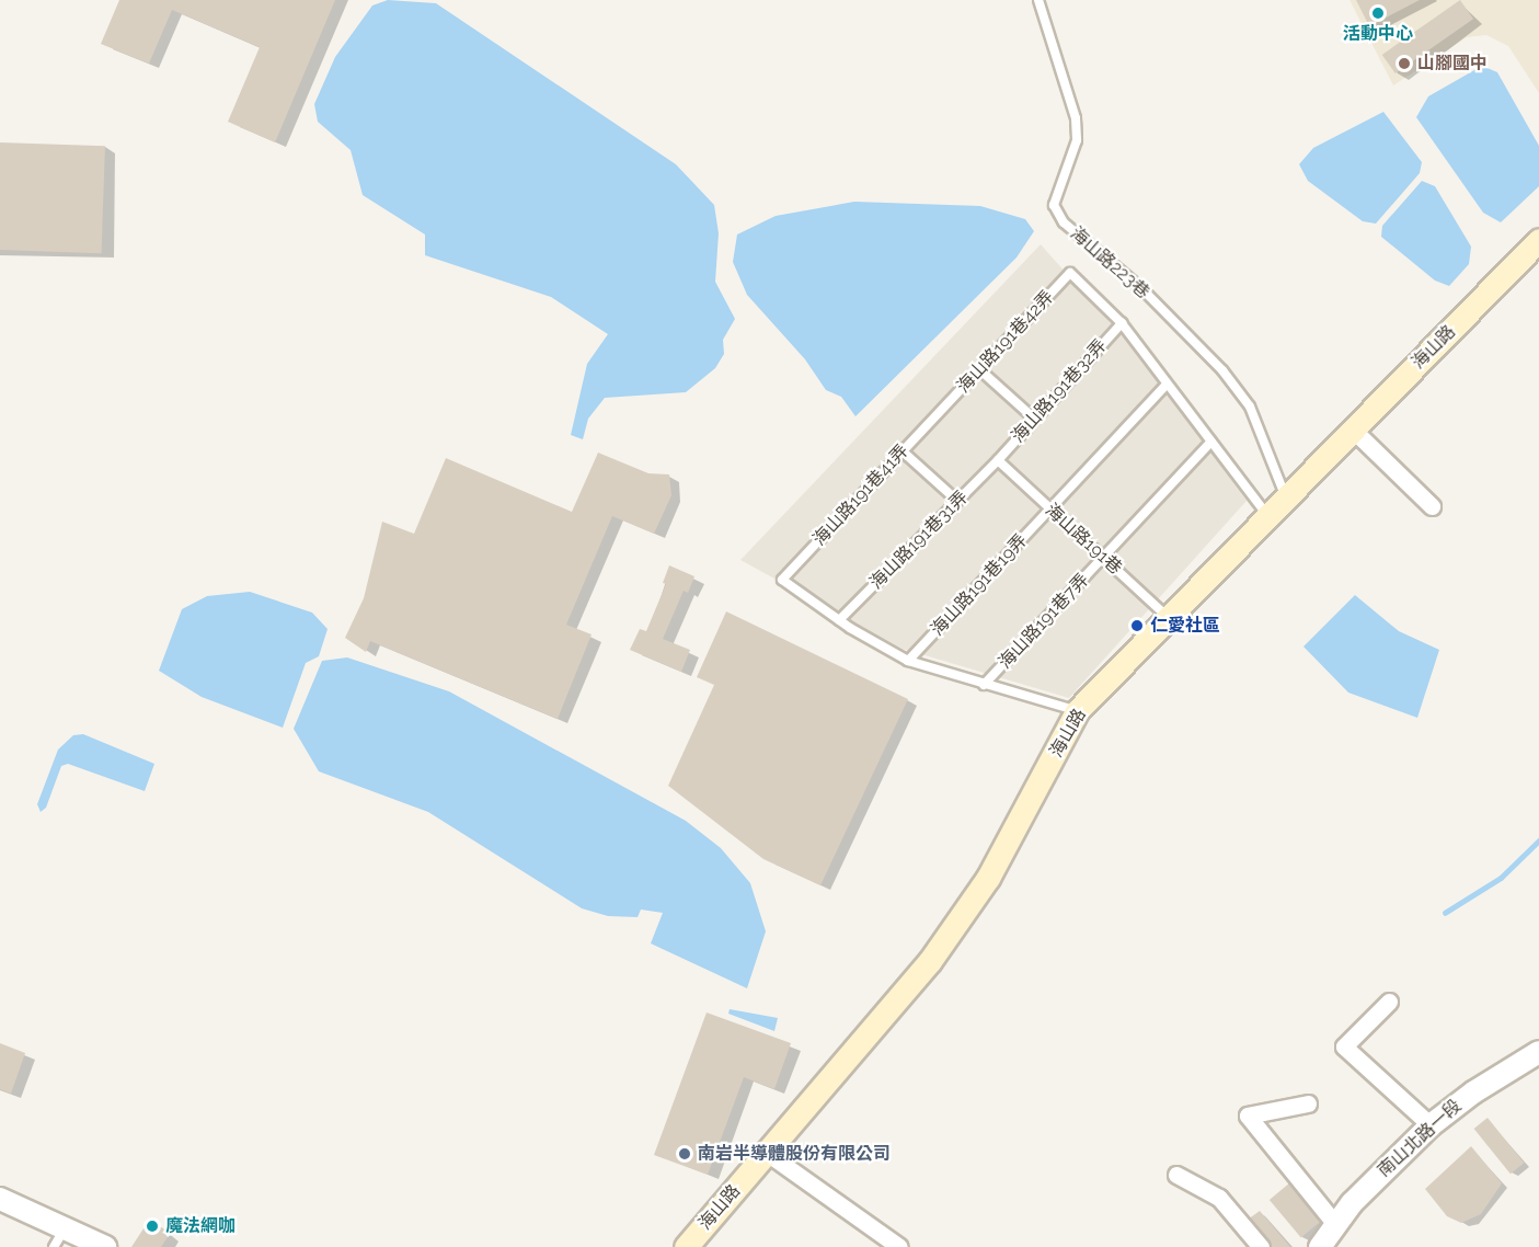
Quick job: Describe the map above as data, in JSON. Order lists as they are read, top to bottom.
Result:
{
  "streets": {
    "main road": ["海山路"],
    "street": ["南山北路一段"],
    "lane": [
      "海山路223巷",
      "海山路191巷42弄",
      "海山路191巷32弄",
      "海山路191巷41弄",
      "海山路191巷",
      "海山路191巷31弄",
      "海山路191巷19弄",
      "海山路191巷7弄"
    ]
  },
  "crossings": [
    ["海山路223巷", "海山路"],
    ["海山路191巷42弄", "海山路191巷32弄"],
    ["海山路191巷42弄", "海山路191巷41弄"],
    ["海山路", "海山路191巷"],
    ["海山路191巷32弄", "海山路191巷"],
    ["海山路191巷32弄", "海山路191巷31弄"],
    ["海山路191巷41弄", "海山路191巷31弄"],
    ["海山路191巷", "海山路191巷31弄"],
    ["海山路191巷", "海山路191巷19弄"],
    ["海山路191巷", "海山路191巷7弄"]
  ],
  "places": [
    "活動中心",
    "山腳國中",
    "仁愛社區",
    "南岩半導體股份有限公司",
    "魔法網咖"
  ]
}
